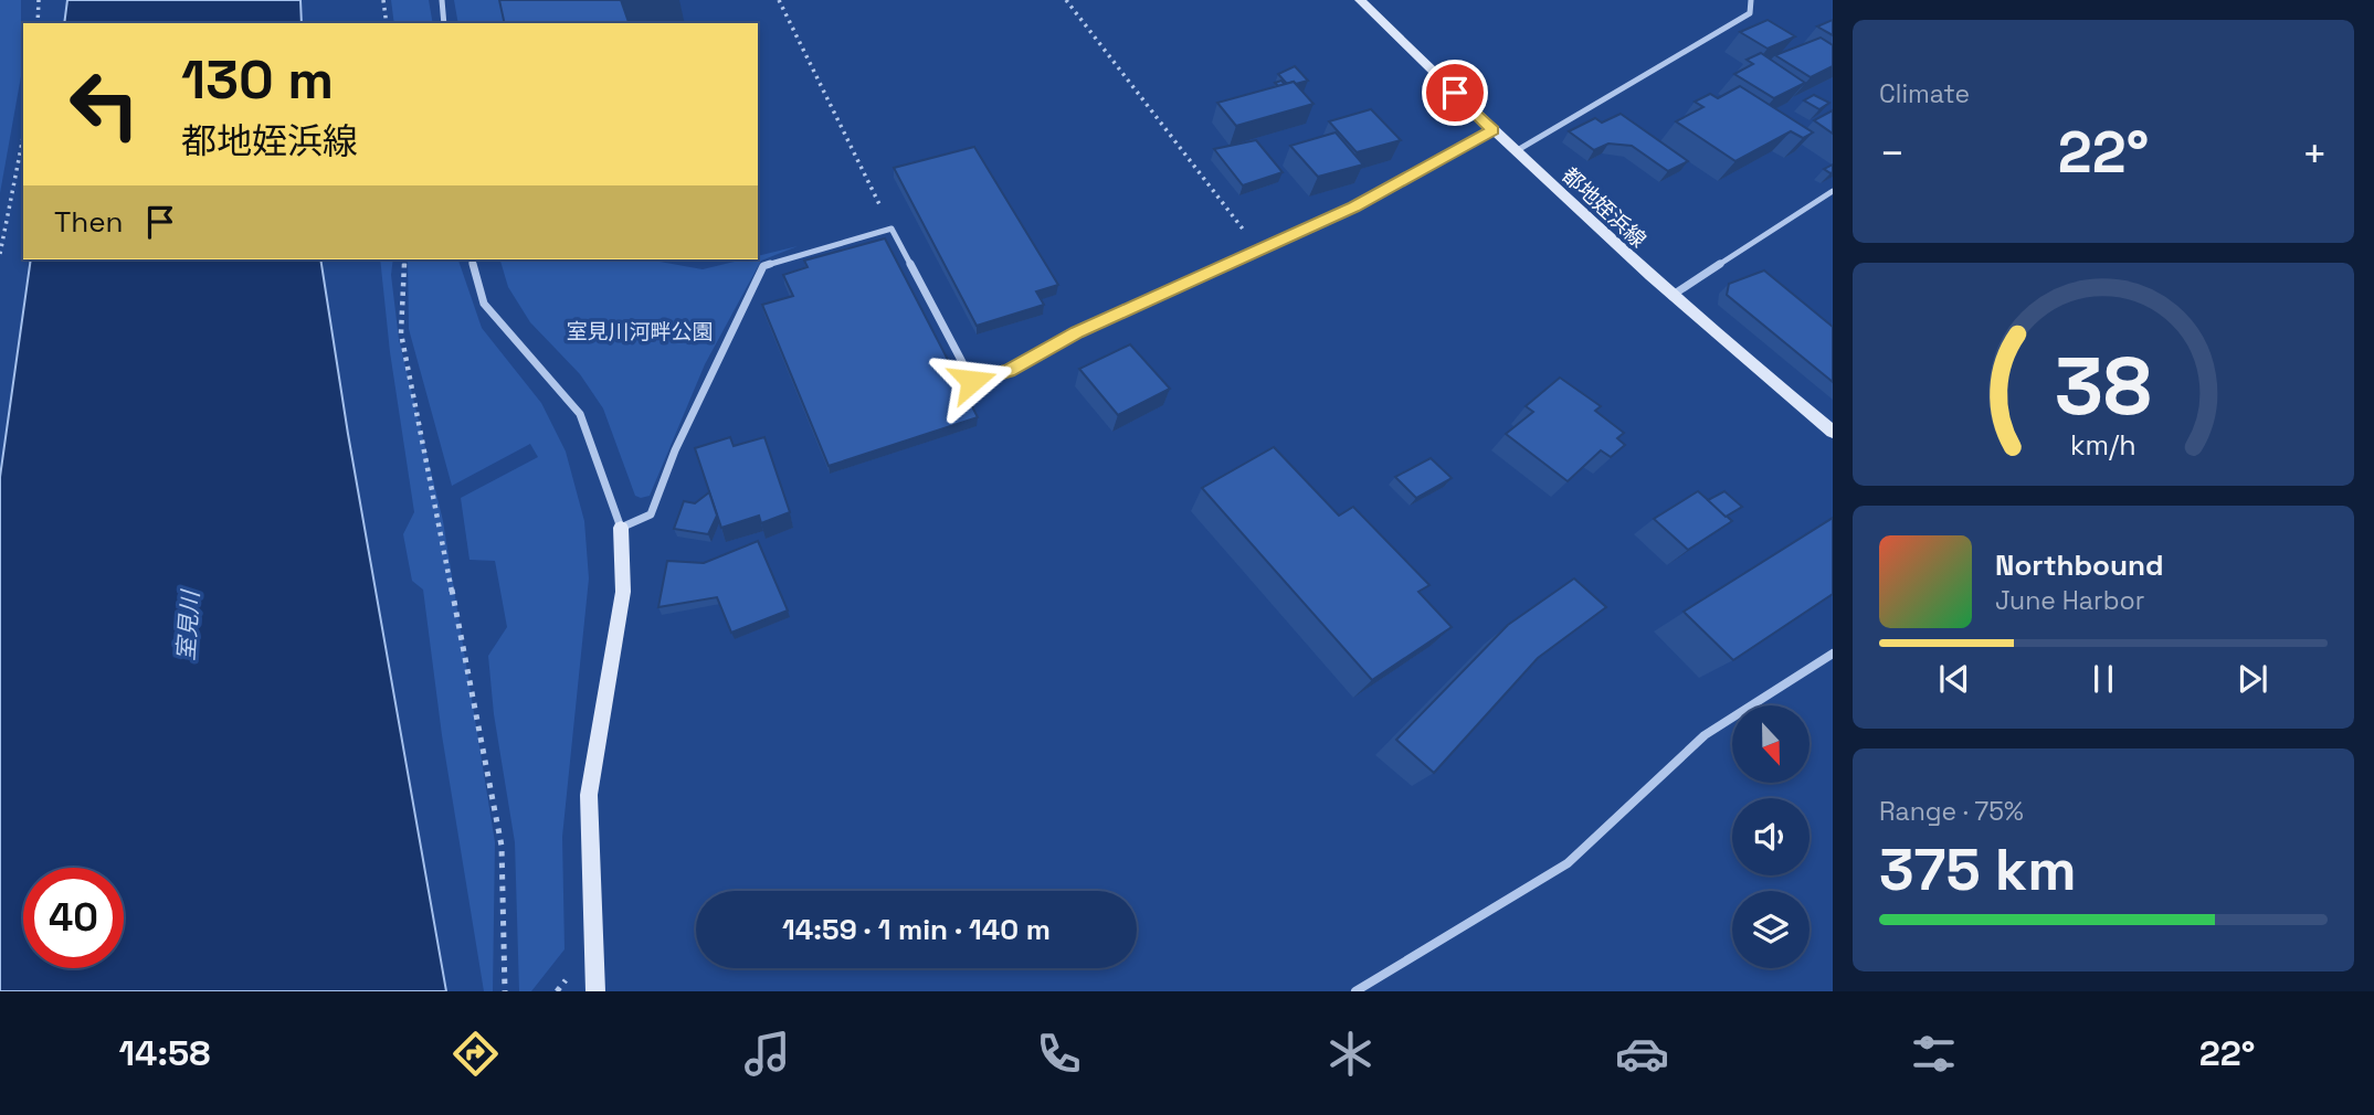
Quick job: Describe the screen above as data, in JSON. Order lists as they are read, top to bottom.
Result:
{
  "streets": {
    "street": ["都地姪浜線"]
  },
  "water": ["室見川"],
  "parks": ["室見川河畔公園"],
  "north": "bottom",
  "page": {
    "tile": [
      "Climate",
      ["Range · 75%", "375 km"]
    ],
    "turn": ["130 m", "都地姪浜線"],
    "heat": ["−", "22°", "+"],
    "then": "Then",
    "song": ["Northbound", "June Harbor"],
    "limit": "40",
    "trip": "14:59 · 1 min · 140 m",
    "tabs": ["14:58", "22°"],
    "gauge": ["38", "km/h"]
  }
}
